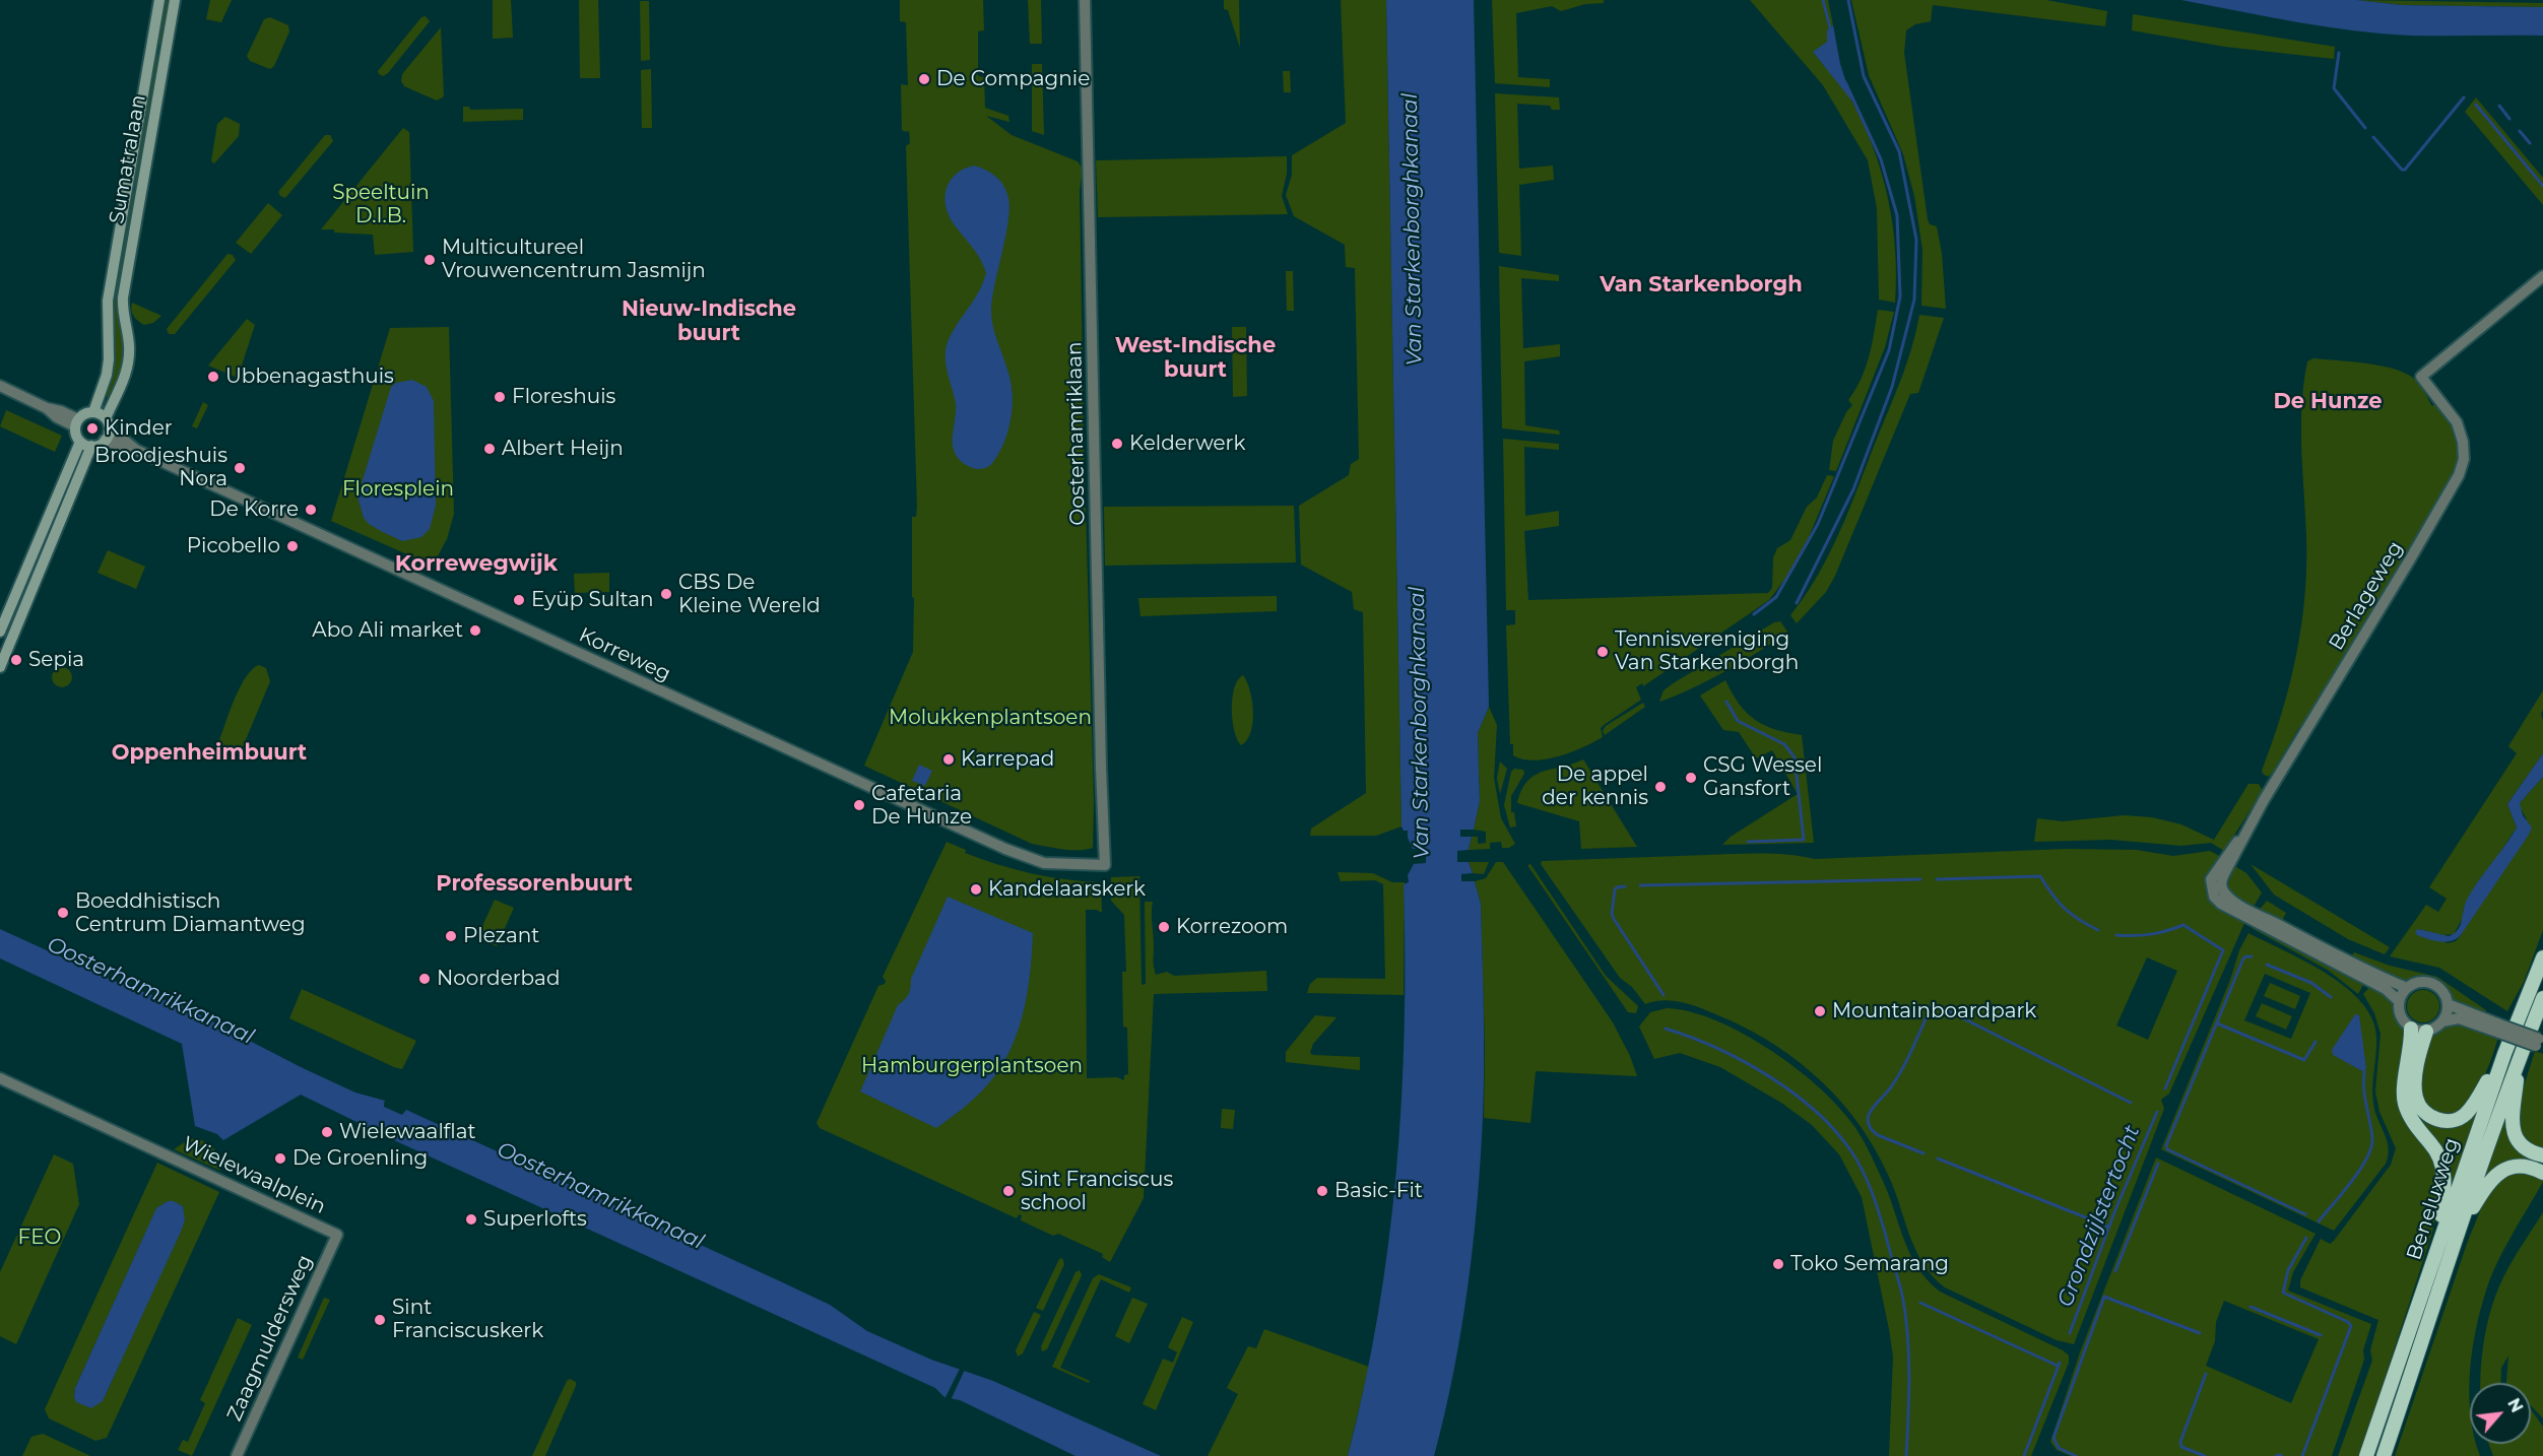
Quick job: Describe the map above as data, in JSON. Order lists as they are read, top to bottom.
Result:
{
  "streets": {
    "highway": ["Beneluxweg"],
    "main road": ["Sumatralaan"],
    "street": [
      "Oosterhamriklaan",
      "Berlageweg",
      "Korreweg",
      "Wielewaalplein",
      "Zaagmuldersweg"
    ]
  },
  "crossings": [
    ["Sumatralaan", "Korreweg"],
    ["Oosterhamriklaan", "Korreweg"],
    ["Wielewaalplein", "Zaagmuldersweg"]
  ],
  "districts": [
    "Van Starkenborgh",
    "Nieuw-Indische buurt",
    "West-Indische buurt",
    "De Hunze",
    "Korrewegwijk",
    "Oppenheimbuurt",
    "Professorenbuurt"
  ],
  "water": ["Van Starkenborghkanaal", "Oosterhamrikkanaal", "Grondzijlstertocht"],
  "parks": [
    "Speeltuin D.I.B.",
    "Floresplein",
    "Molukkenplantsoen",
    "Hamburgerplantsoen",
    "FEO"
  ],
  "places": [
    "De Compagnie",
    "Multicultureel Vrouwencentrum Jasmijn",
    "Ubbenagasthuis",
    "Floreshuis",
    "Kinder",
    "Kelderwerk",
    "Albert Heijn",
    "Broodjeshuis Nora",
    "De Korre",
    "Picobello",
    "CBS De Kleine Wereld",
    "Eyüp Sultan",
    "Abo Ali market",
    "Tennisvereniging Van Starkenborgh",
    "Sepia",
    "Karrepad",
    "CSG Wessel Gansfort",
    "De appel der kennis",
    "Cafetaria De Hunze",
    "Kandelaarskerk",
    "Boeddhistisch Centrum Diamantweg",
    "Korrezoom",
    "Plezant",
    "Noorderbad",
    "Mountainboardpark",
    "Wielewaalflat",
    "De Groenling",
    "Sint Franciscus school",
    "Basic-Fit",
    "Superlofts",
    "Toko Semarang",
    "Sint Franciscuskerk"
  ],
  "north": "top right"
}
